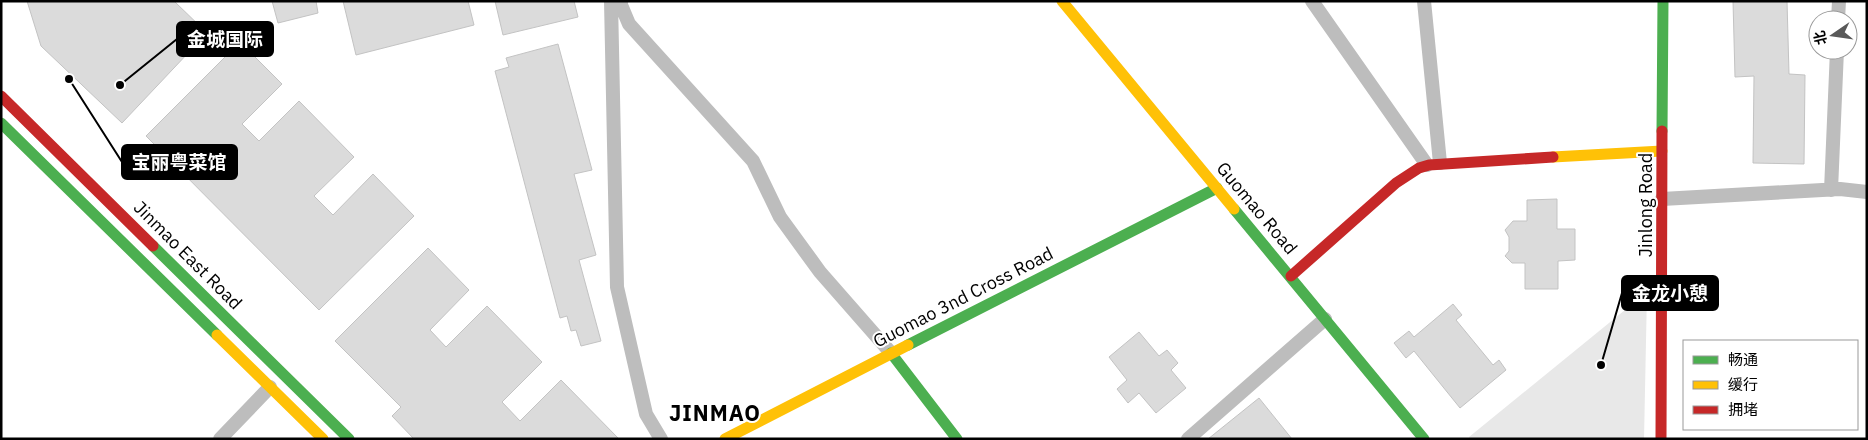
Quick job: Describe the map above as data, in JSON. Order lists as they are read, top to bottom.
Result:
{
  "streets": {
    "main road": [
      "Jinlong Road",
      "Guomao Road",
      "Jinmao East Road",
      "Guomao 3nd Cross Road"
    ]
  },
  "crossings": [
    ["Guomao Road", "Guomao 3nd Cross Road"]
  ],
  "districts": ["JINMAO"],
  "places": ["宝丽粤菜馆", "金城国际", "金龙小憩"],
  "legend": ["畅通", "缓行", "拥堵"],
  "north": "left"
}
